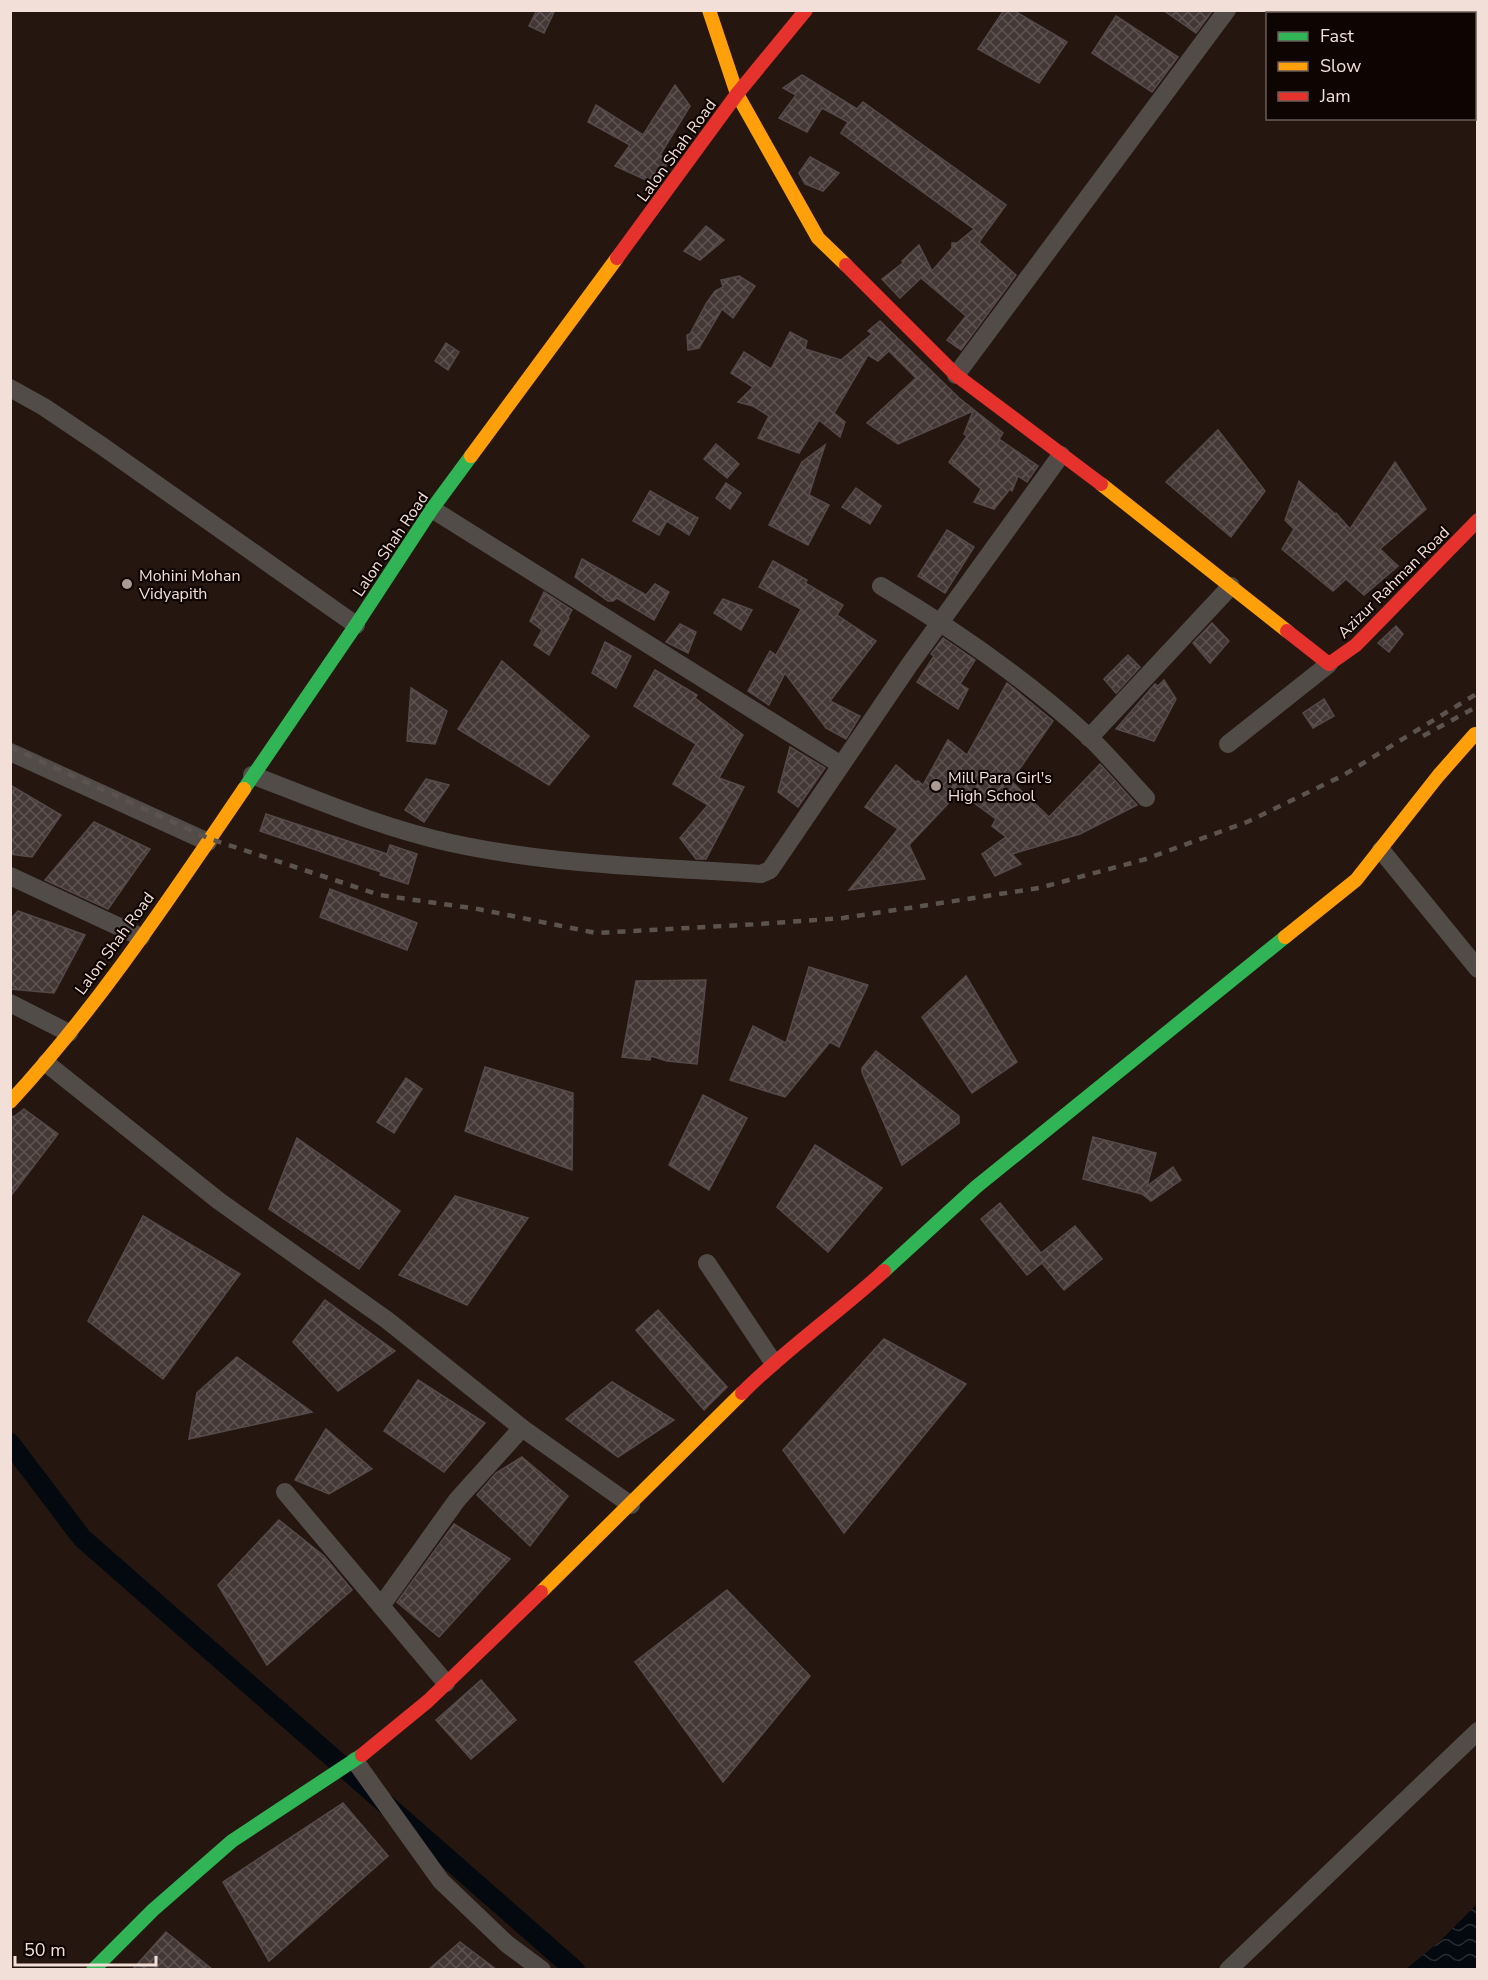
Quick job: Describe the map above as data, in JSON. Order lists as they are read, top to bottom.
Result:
{
  "streets": {
    "street": ["Lalon Shah Road", "Azizur Rahman Road"]
  },
  "places": ["Mohini Mohan Vidyapith", "Mill Para Girl's High School"],
  "legend": ["Fast", "Slow", "Jam"],
  "scale_bar": "50 m"
}
